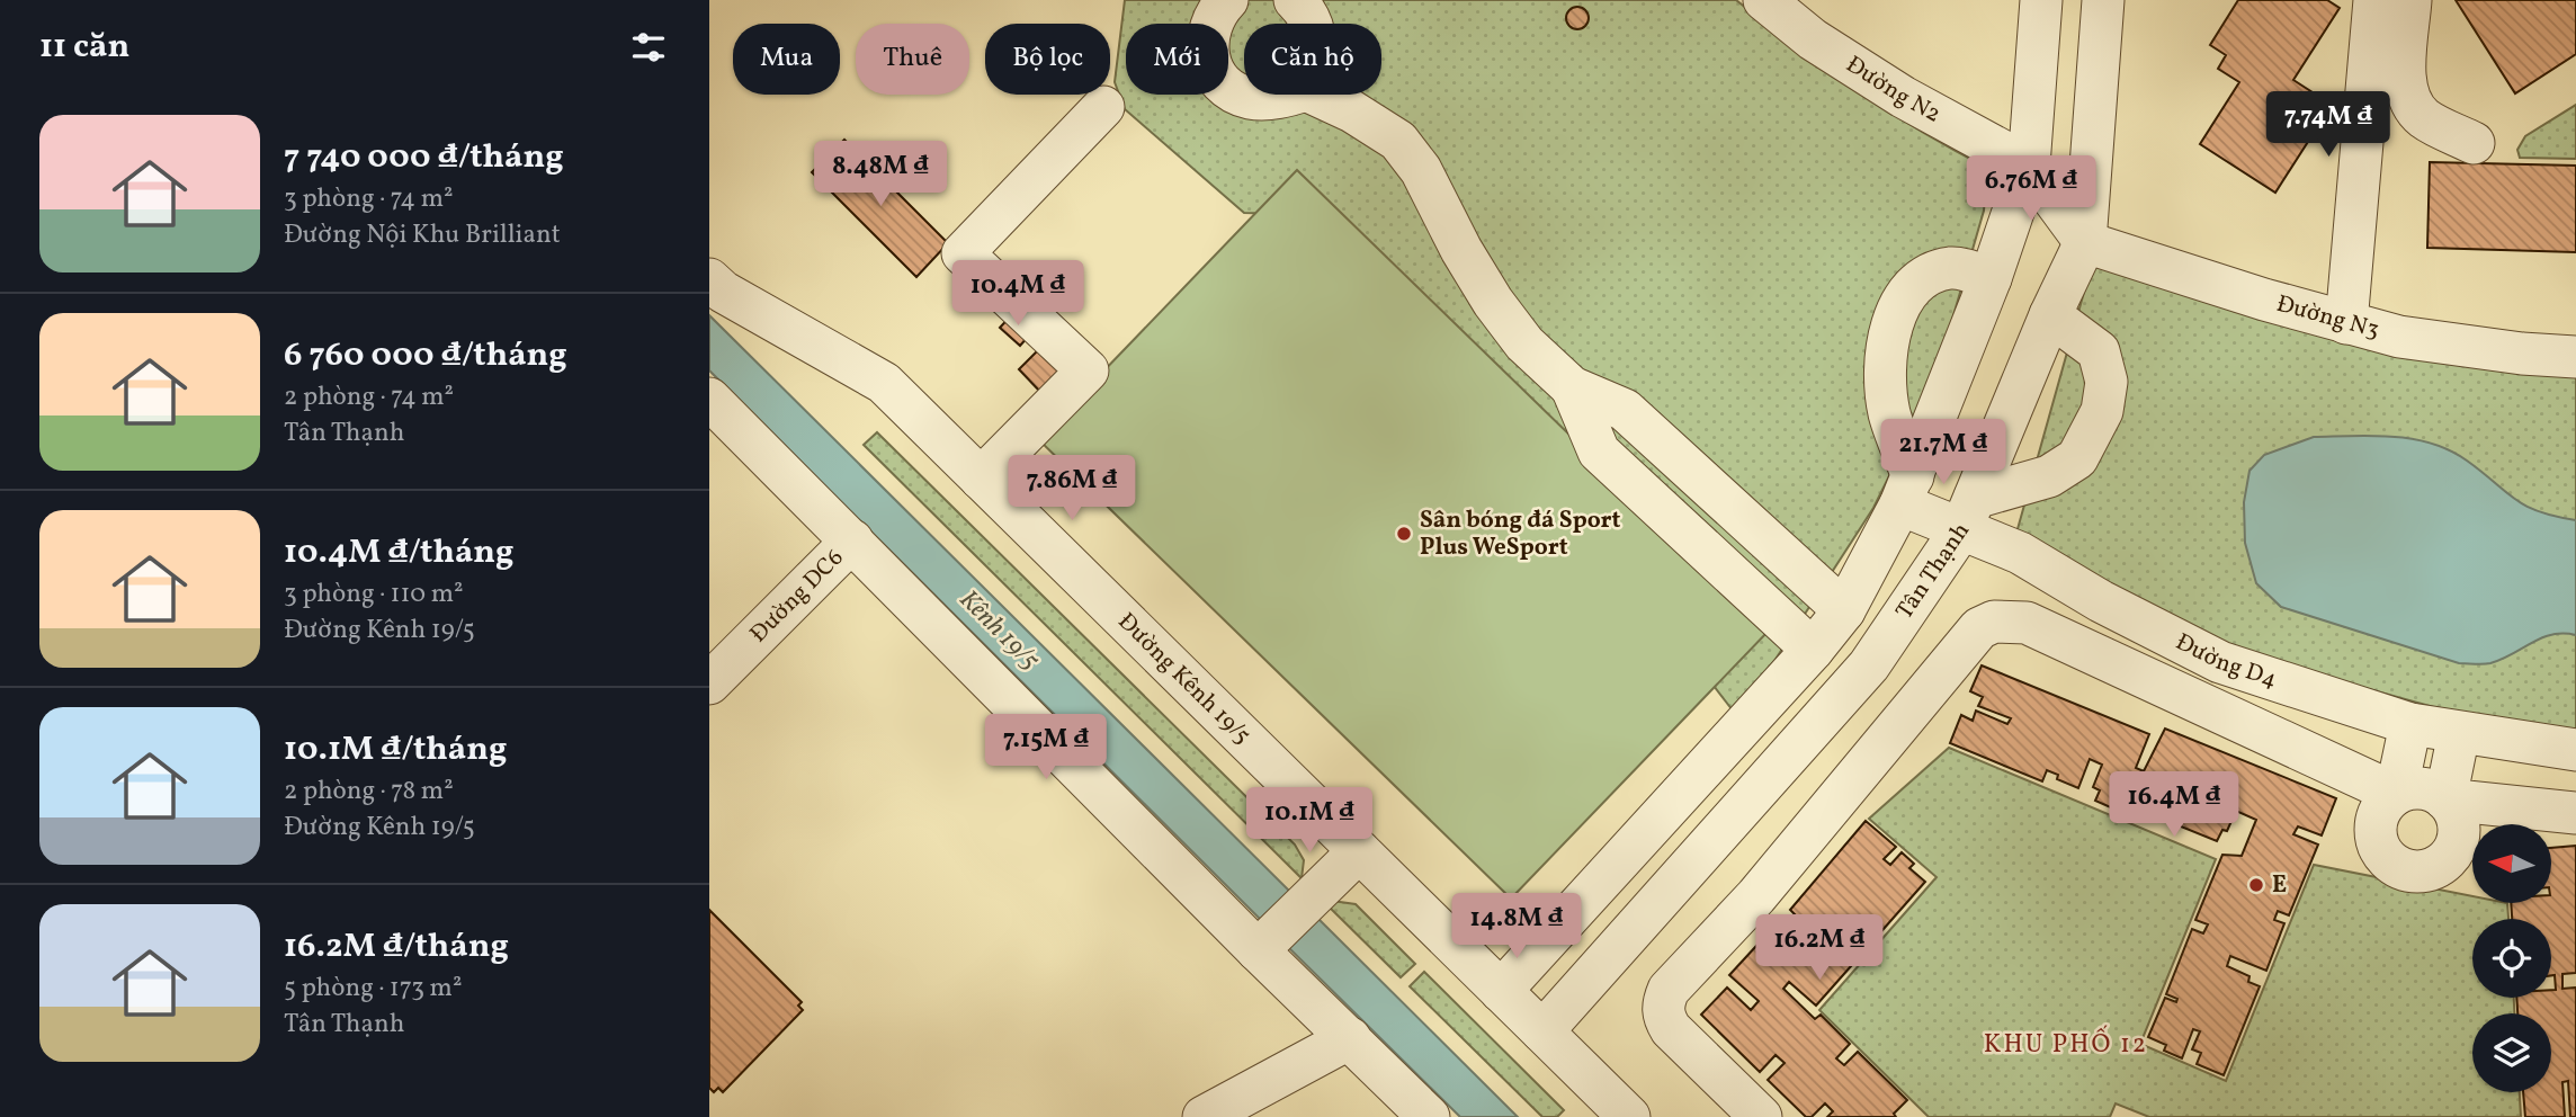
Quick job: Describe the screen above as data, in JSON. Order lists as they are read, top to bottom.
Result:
{
  "streets": {
    "street": [
      "Đường N2",
      "Đường N3",
      "Tân Thạnh",
      "Đường DC6",
      "Đường D4",
      "Đường Kênh 19/5"
    ]
  },
  "crossings": [
    ["Đường N2", "Đường N3"],
    ["Đường N2", "Tân Thạnh"],
    ["Đường N3", "Tân Thạnh"],
    ["Tân Thạnh", "Đường D4"],
    ["Tân Thạnh", "Đường Kênh 19/5"]
  ],
  "districts": ["KHU PHỐ 12"],
  "water": ["Kênh 19/5"],
  "places": ["Sân bóng đá Sport Plus WeSport", "E"],
  "north": "left",
  "page": {
    "heading": "11 căn",
    "chip": [
      "Mua",
      "Thuê",
      "Bộ lọc",
      "Mới",
      "Căn hộ"
    ],
    "price": [
      "7.74M ₫",
      "8.48M ₫",
      "6.76M ₫",
      "10.4M ₫",
      "21.7M ₫",
      "7.86M ₫",
      "7.15M ₫",
      "16.4M ₫",
      "10.1M ₫",
      "14.8M ₫",
      "16.2M ₫"
    ],
    "list": [
      {
        "name": "7 740 000 ₫/tháng",
        "note": "3 phòng · 74 m² · Đường Nội Khu Brilliant"
      },
      {
        "name": "6 760 000 ₫/tháng",
        "note": "2 phòng · 74 m² · Tân Thạnh"
      },
      {
        "name": "10.4M ₫/tháng",
        "note": "3 phòng · 110 m² · Đường Kênh 19/5"
      },
      {
        "name": "10.1M ₫/tháng",
        "note": "2 phòng · 78 m² · Đường Kênh 19/5"
      },
      {
        "name": "16.2M ₫/tháng",
        "note": "5 phòng · 173 m² · Tân Thạnh"
      }
    ]
  }
}
